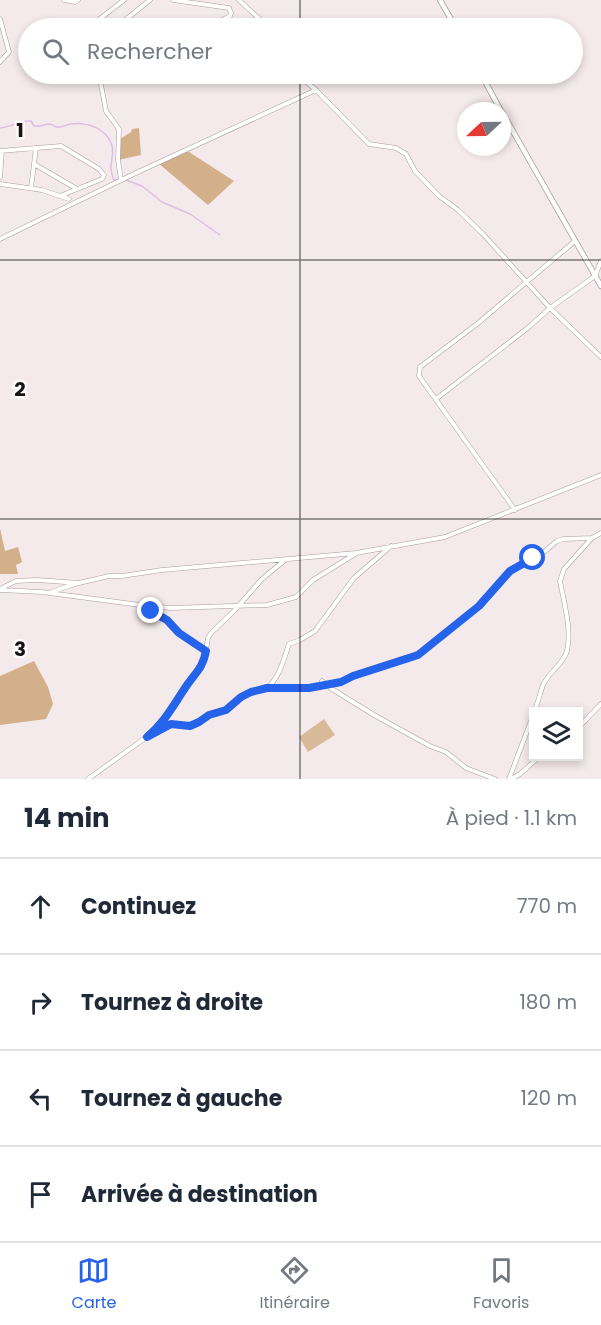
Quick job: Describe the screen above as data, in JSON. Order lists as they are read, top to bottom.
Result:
{
  "north": "left",
  "page": {
    "search": "Rechercher",
    "heading": ["14 min", "À pied · 1.1 km"],
    "list": [
      ["Continuez", "770 m"],
      ["Tournez à droite", "180 m"],
      ["Tournez à gauche", "120 m"],
      "Arrivée à destination"
    ],
    "nav": ["Carte", "Itinéraire", "Favoris"]
  },
  "grid": {
    "rows": ["1", "2", "3"]
  }
}
